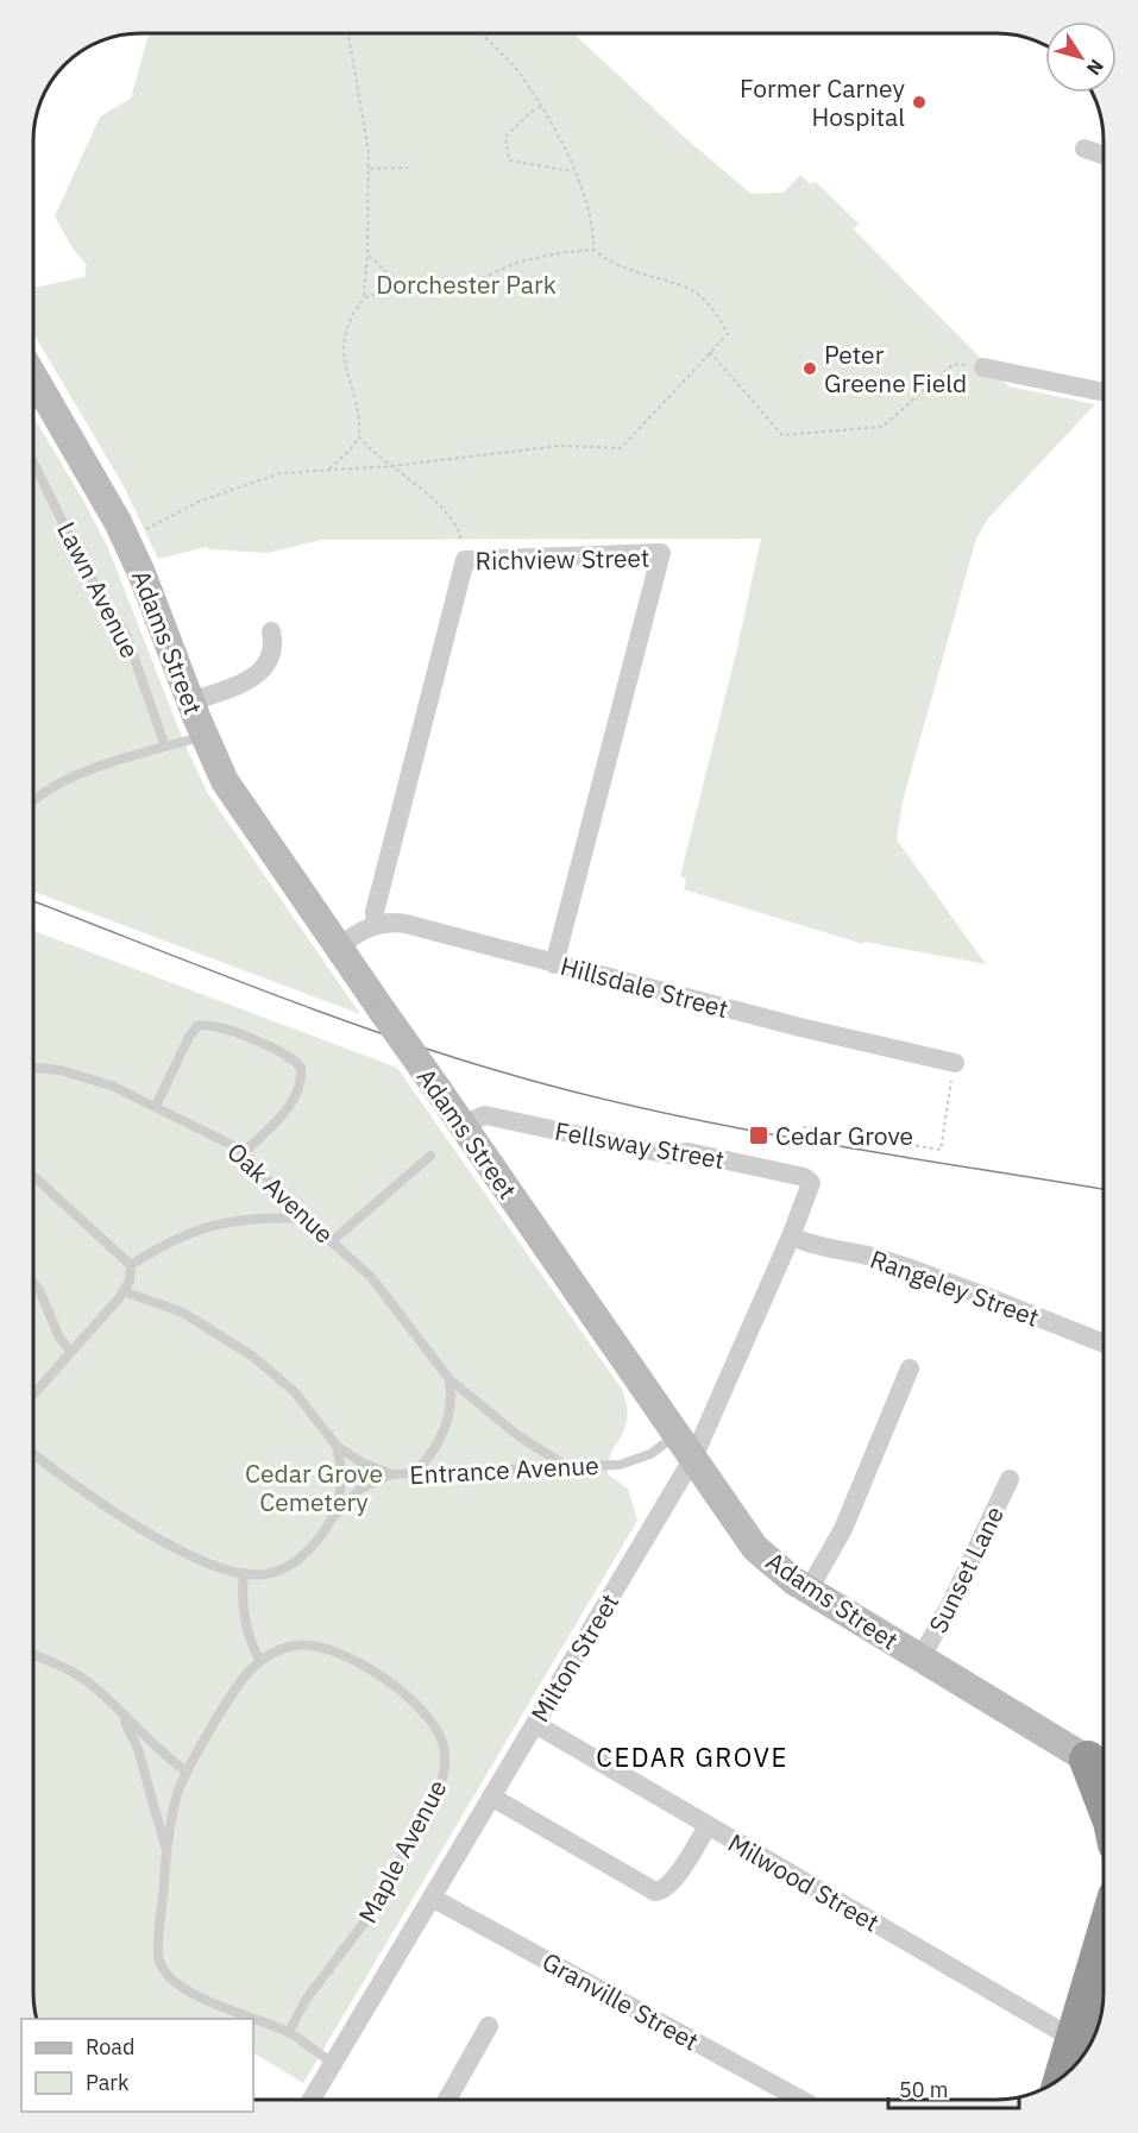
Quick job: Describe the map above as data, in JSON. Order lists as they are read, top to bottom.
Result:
{
  "streets": {
    "main road": ["Adams Street"],
    "street": [
      "Richview Street",
      "Hillsdale Street",
      "Fellsway Street",
      "Rangeley Street",
      "Sunset Lane",
      "Milton Street",
      "Milwood Street",
      "Granville Street"
    ],
    "lane": [
      "Lawn Avenue",
      "Oak Avenue",
      "Entrance Avenue",
      "Maple Avenue"
    ]
  },
  "crossings": [
    ["Richview Street", "Hillsdale Street"],
    ["Adams Street", "Hillsdale Street"],
    ["Adams Street", "Fellsway Street"],
    ["Adams Street", "Entrance Avenue"],
    ["Adams Street", "Sunset Lane"],
    ["Adams Street", "Milton Street"],
    ["Fellsway Street", "Milton Street"],
    ["Oak Avenue", "Entrance Avenue"],
    ["Rangeley Street", "Milton Street"],
    ["Entrance Avenue", "Milton Street"],
    ["Milton Street", "Maple Avenue"],
    ["Milton Street", "Milwood Street"],
    ["Milton Street", "Granville Street"]
  ],
  "districts": ["CEDAR GROVE"],
  "parks": ["Dorchester Park", "Cedar Grove Cemetery"],
  "places": {
    "other": ["Former Carney Hospital", "Peter Greene Field"],
    "transit": ["Cedar Grove"]
  },
  "legend": ["Road", "Park"],
  "scale_bar": "50 m",
  "north": "bottom right"
}
